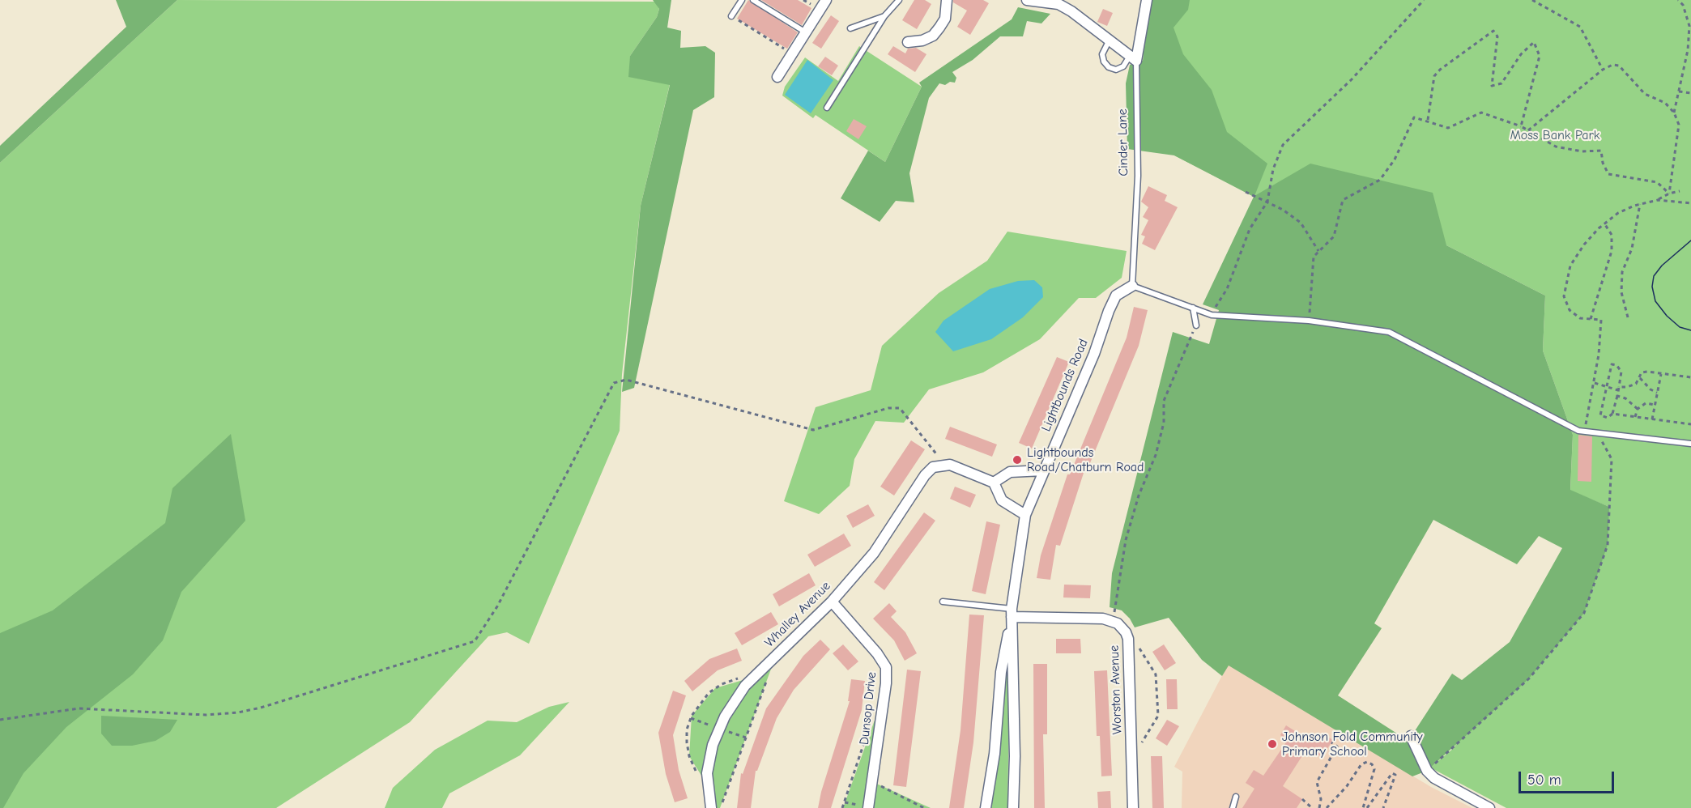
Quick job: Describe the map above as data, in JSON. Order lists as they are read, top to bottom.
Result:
{
  "streets": {
    "street": [
      "Cinder Lane",
      "Lightbounds Road",
      "Whalley Avenue",
      "Worston Avenue",
      "Dunsop Drive"
    ]
  },
  "crossings": [
    ["Cinder Lane", "Lightbounds Road"],
    ["Whalley Avenue", "Dunsop Drive"]
  ],
  "parks": ["Moss Bank Park"],
  "places": ["Lightbounds Road/Chatburn Road", "Johnson Fold Community Primary School"],
  "scale_bar": "50 m"
}
